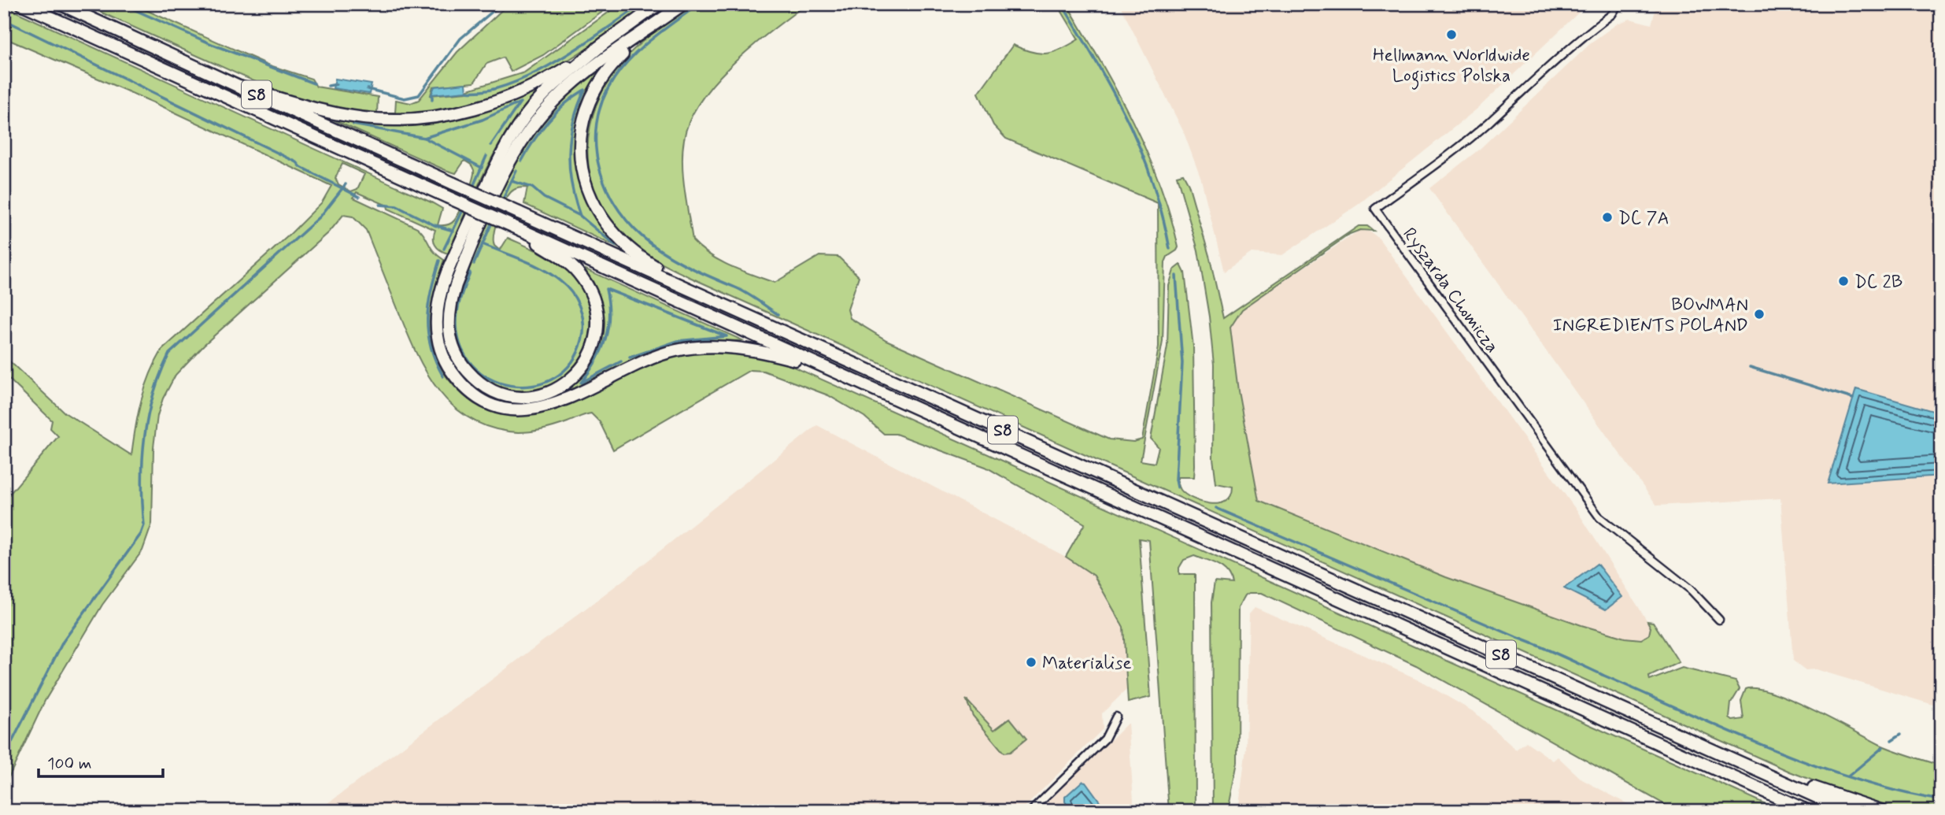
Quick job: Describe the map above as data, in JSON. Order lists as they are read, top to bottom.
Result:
{
  "streets": {
    "highway": ["S8"],
    "street": ["Ryszarda Chomicza"]
  },
  "places": [
    "Hellmann Worldwide Logistics Polska",
    "DC 7A",
    "DC 2B",
    "BOWMAN INGREDIENTS POLAND",
    "Materialise"
  ],
  "scale_bar": "100 m"
}
